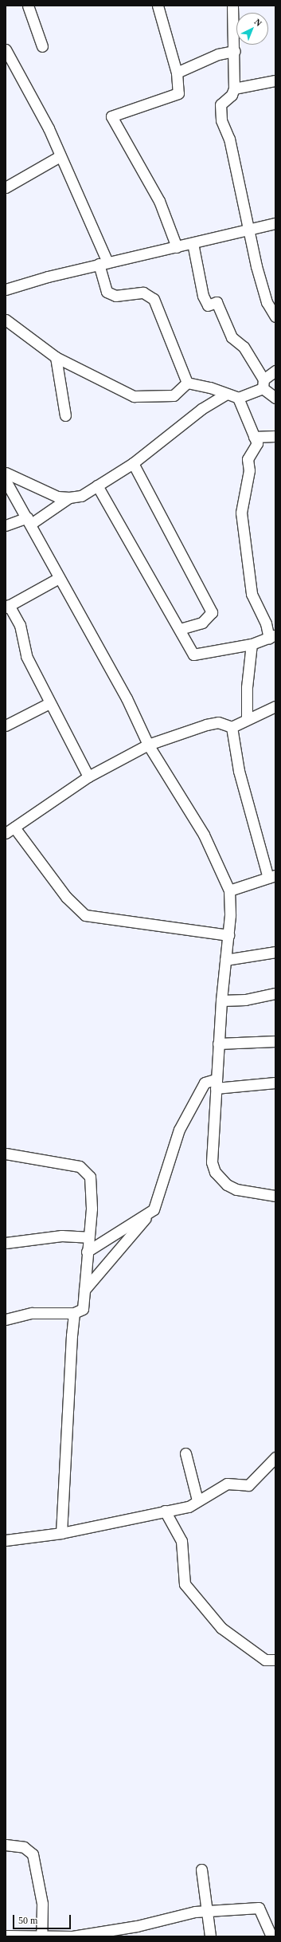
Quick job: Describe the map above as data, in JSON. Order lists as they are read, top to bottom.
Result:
{
  "scale_bar": "50 m",
  "north": "top right"
}
